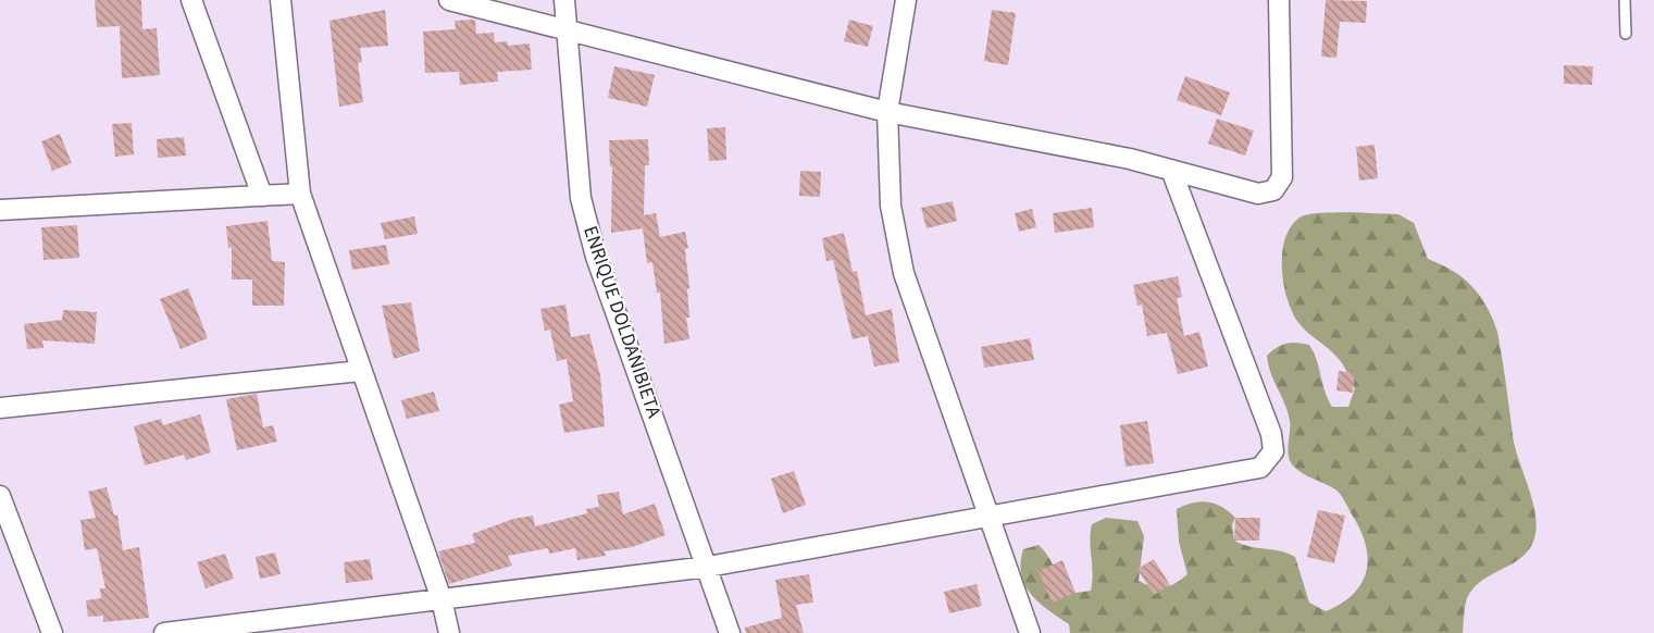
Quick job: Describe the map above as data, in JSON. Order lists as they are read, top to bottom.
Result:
{
  "streets": {
    "street": ["ENRIQUE DOLDANIBIETA"]
  }
}
